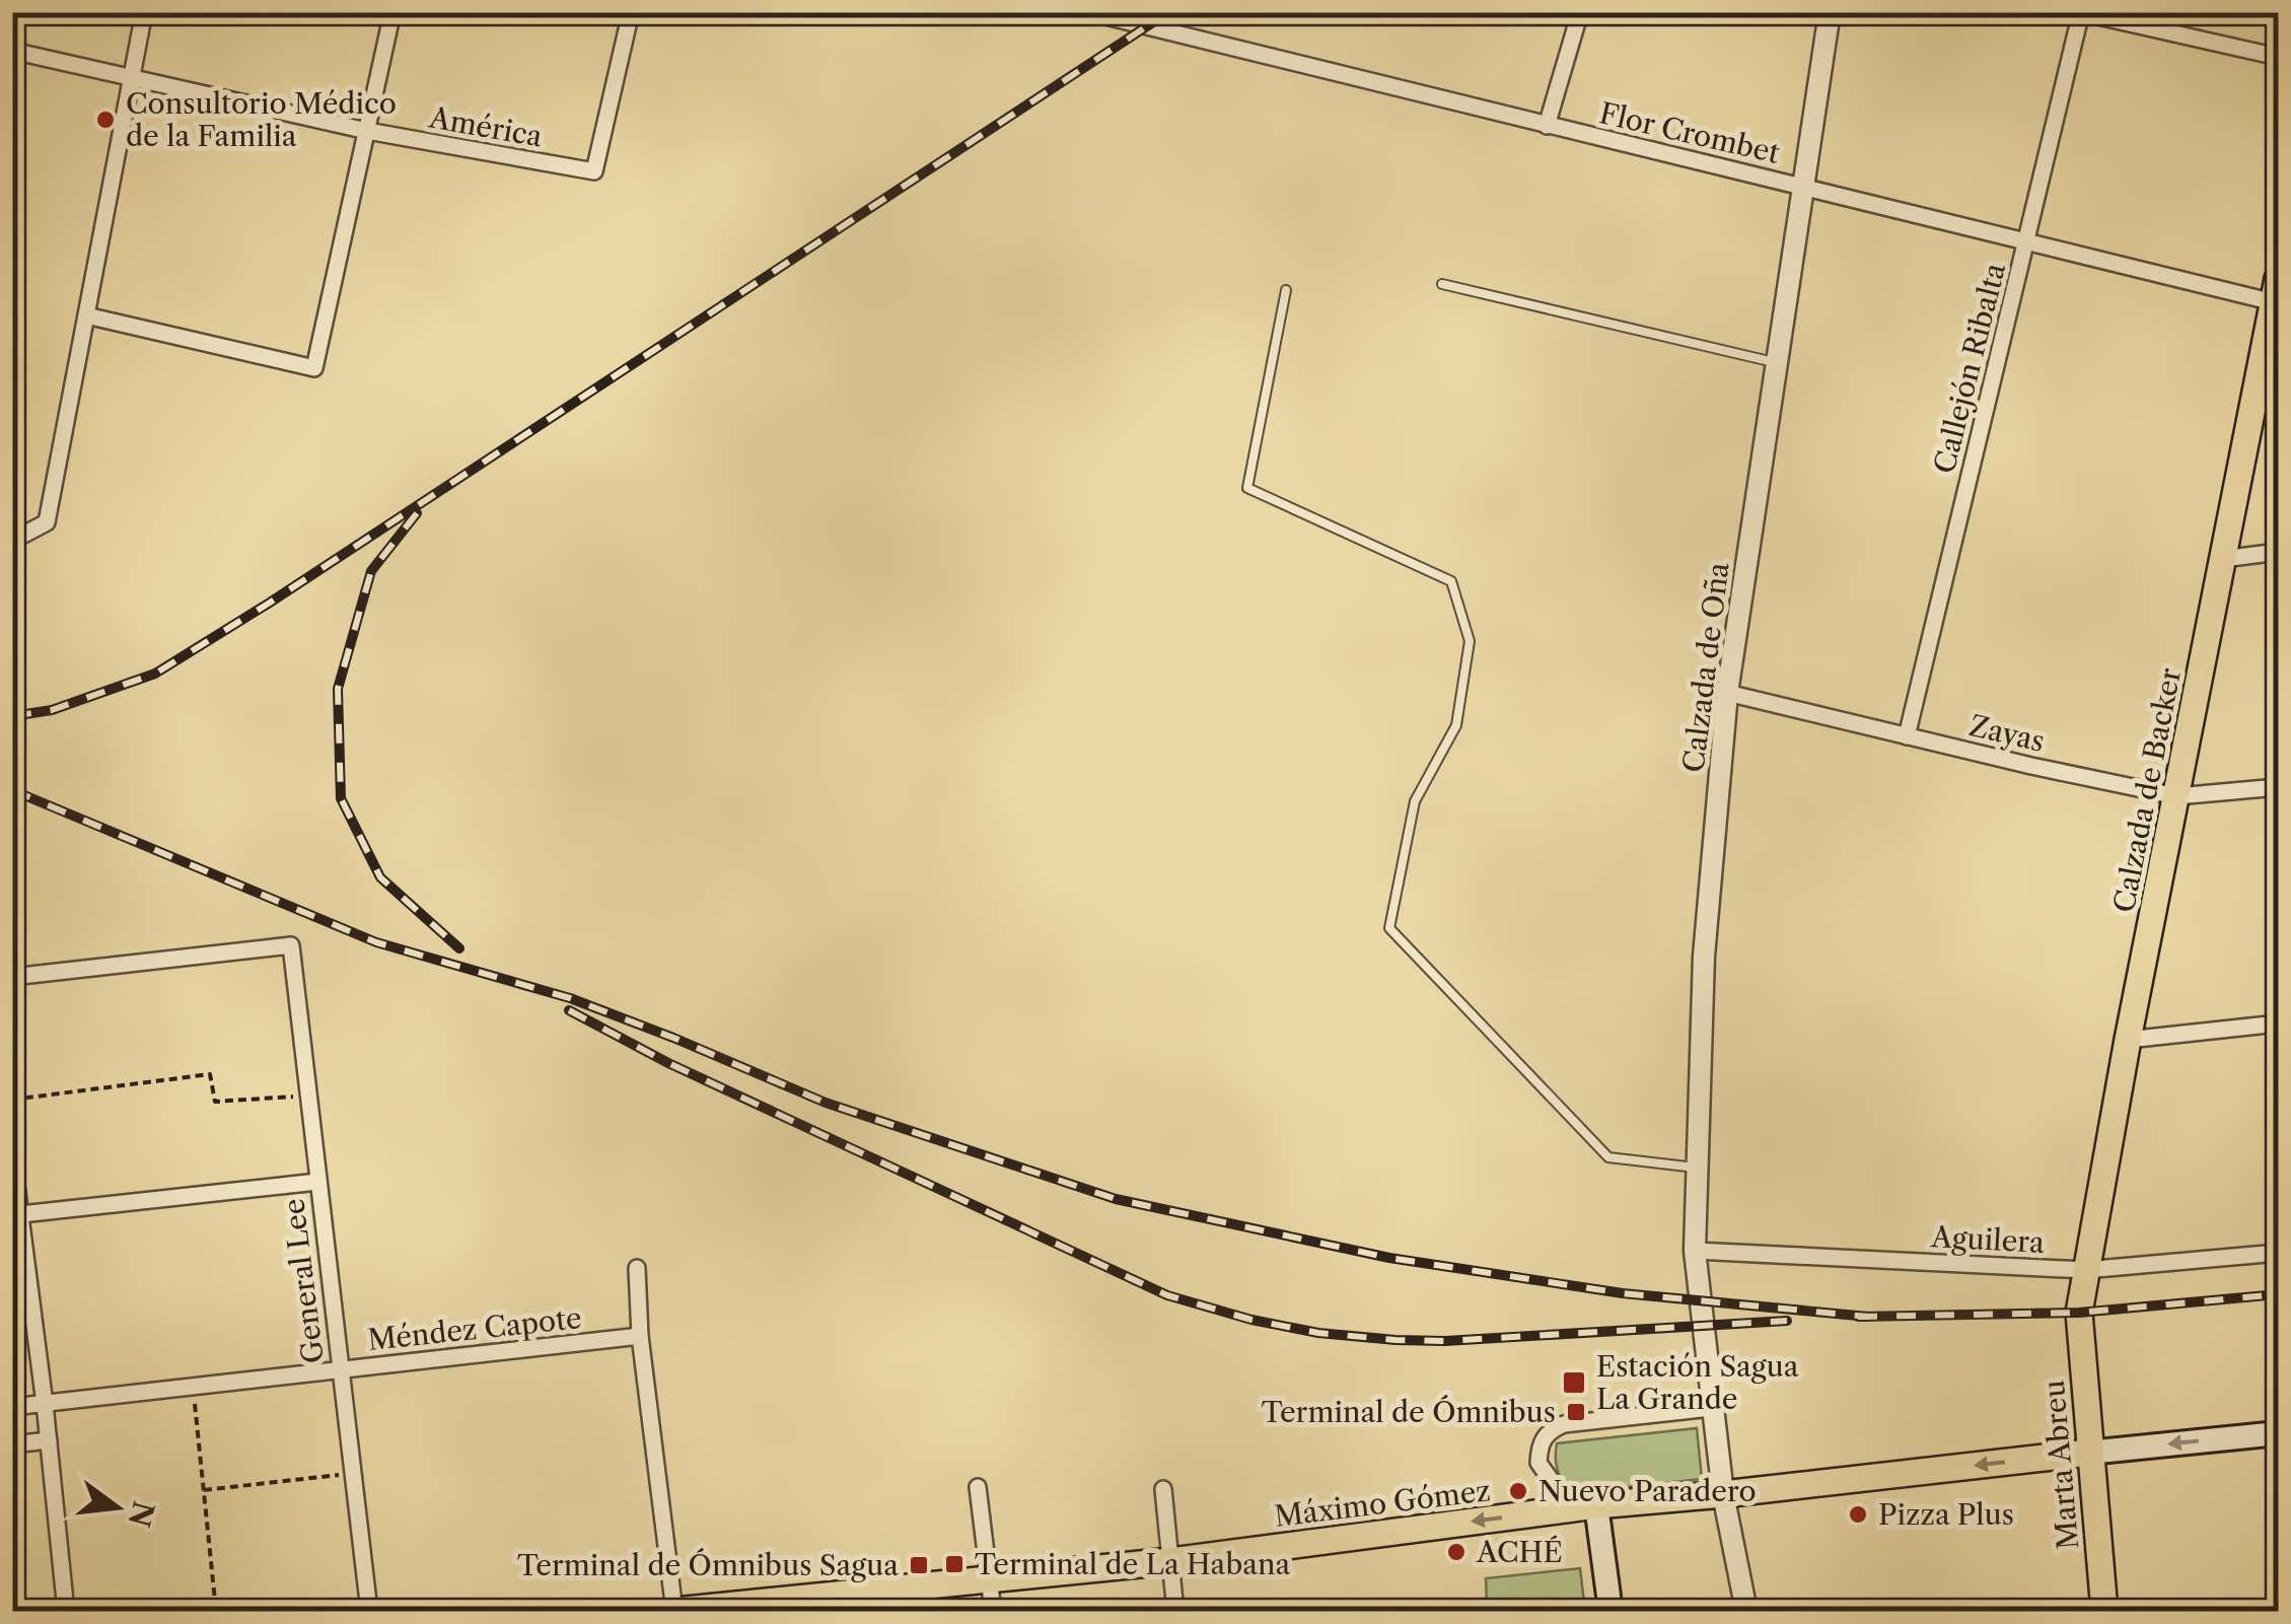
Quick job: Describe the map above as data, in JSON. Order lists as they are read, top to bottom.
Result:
{
  "streets": {
    "main road": ["Calzada de Backer", "Marta Abreu", "Máximo Gómez"],
    "street": [
      "América",
      "Flor Crombet",
      "Callejón Ribalta",
      "Calzada de Oña",
      "Zayas",
      "Aguilera",
      "General Lee",
      "Méndez Capote"
    ]
  },
  "crossings": [
    ["Flor Crombet", "Callejón Ribalta"],
    ["Flor Crombet", "Calzada de Oña"],
    ["Flor Crombet", "Calzada de Backer"],
    ["Callejón Ribalta", "Zayas"],
    ["Calzada de Oña", "Zayas"],
    ["Calzada de Oña", "Aguilera"],
    ["Calzada de Oña", "Máximo Gómez"],
    ["Zayas", "Calzada de Backer"],
    ["Calzada de Backer", "Aguilera"],
    ["Calzada de Backer", "Marta Abreu"],
    ["General Lee", "Méndez Capote"],
    ["Marta Abreu", "Máximo Gómez"]
  ],
  "one_way": ["Máximo Gómez"],
  "places": {
    "other": [
      "Consultorio Médico de la Familia",
      "Nuevo Paradero",
      "Pizza Plus",
      "ACHÉ"
    ],
    "transit": [
      "Estación Sagua La Grande",
      "Terminal de Ómnibus",
      "Terminal de La Habana",
      "Terminal de Ómnibus Sagua"
    ]
  },
  "north": "right"
}
